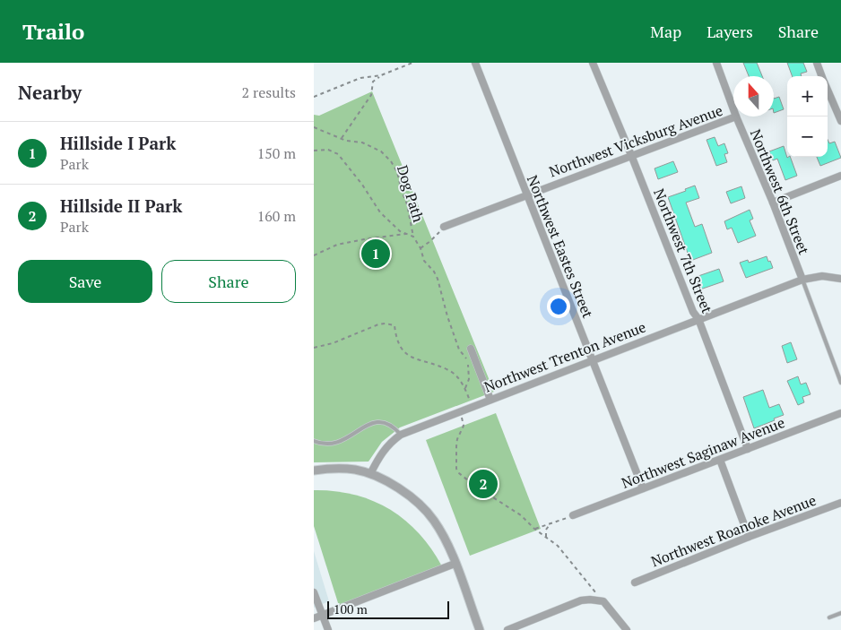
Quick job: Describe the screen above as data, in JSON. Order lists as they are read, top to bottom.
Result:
{
  "streets": {
    "street": [
      "Northwest Vicksburg Avenue",
      "Northwest 6th Street",
      "Northwest Eastes Street",
      "Northwest 7th Street",
      "Northwest Trenton Avenue",
      "Northwest Saginaw Avenue",
      "Northwest Roanoke Avenue"
    ],
    "path": ["Dog Path"]
  },
  "crossings": [
    ["Northwest Vicksburg Avenue", "Northwest 6th Street"],
    ["Northwest Vicksburg Avenue", "Northwest Eastes Street"],
    ["Northwest Vicksburg Avenue", "Northwest 7th Street"],
    ["Northwest 6th Street", "Northwest Trenton Avenue"],
    ["Northwest Eastes Street", "Northwest Trenton Avenue"],
    ["Northwest Eastes Street", "Northwest Saginaw Avenue"],
    ["Northwest 7th Street", "Northwest Trenton Avenue"],
    ["Northwest 7th Street", "Northwest Saginaw Avenue"]
  ],
  "scale_bar": "100 m",
  "north": "top",
  "page": {
    "header": "Trailo",
    "nav": ["Map", "Layers", "Share"],
    "heading": ["Nearby", "2 results"],
    "map_buttons": ["+", "−"],
    "list": [
      {
        "mark": "1",
        "name": "Hillside I Park",
        "note": "Park",
        "value": "150 m"
      },
      {
        "mark": "2",
        "name": "Hillside II Park",
        "note": "Park",
        "value": "160 m"
      }
    ],
    "pins": ["1", "2"],
    "buttons": ["Save", "Share"],
    "scale": "100 m"
  }
}
